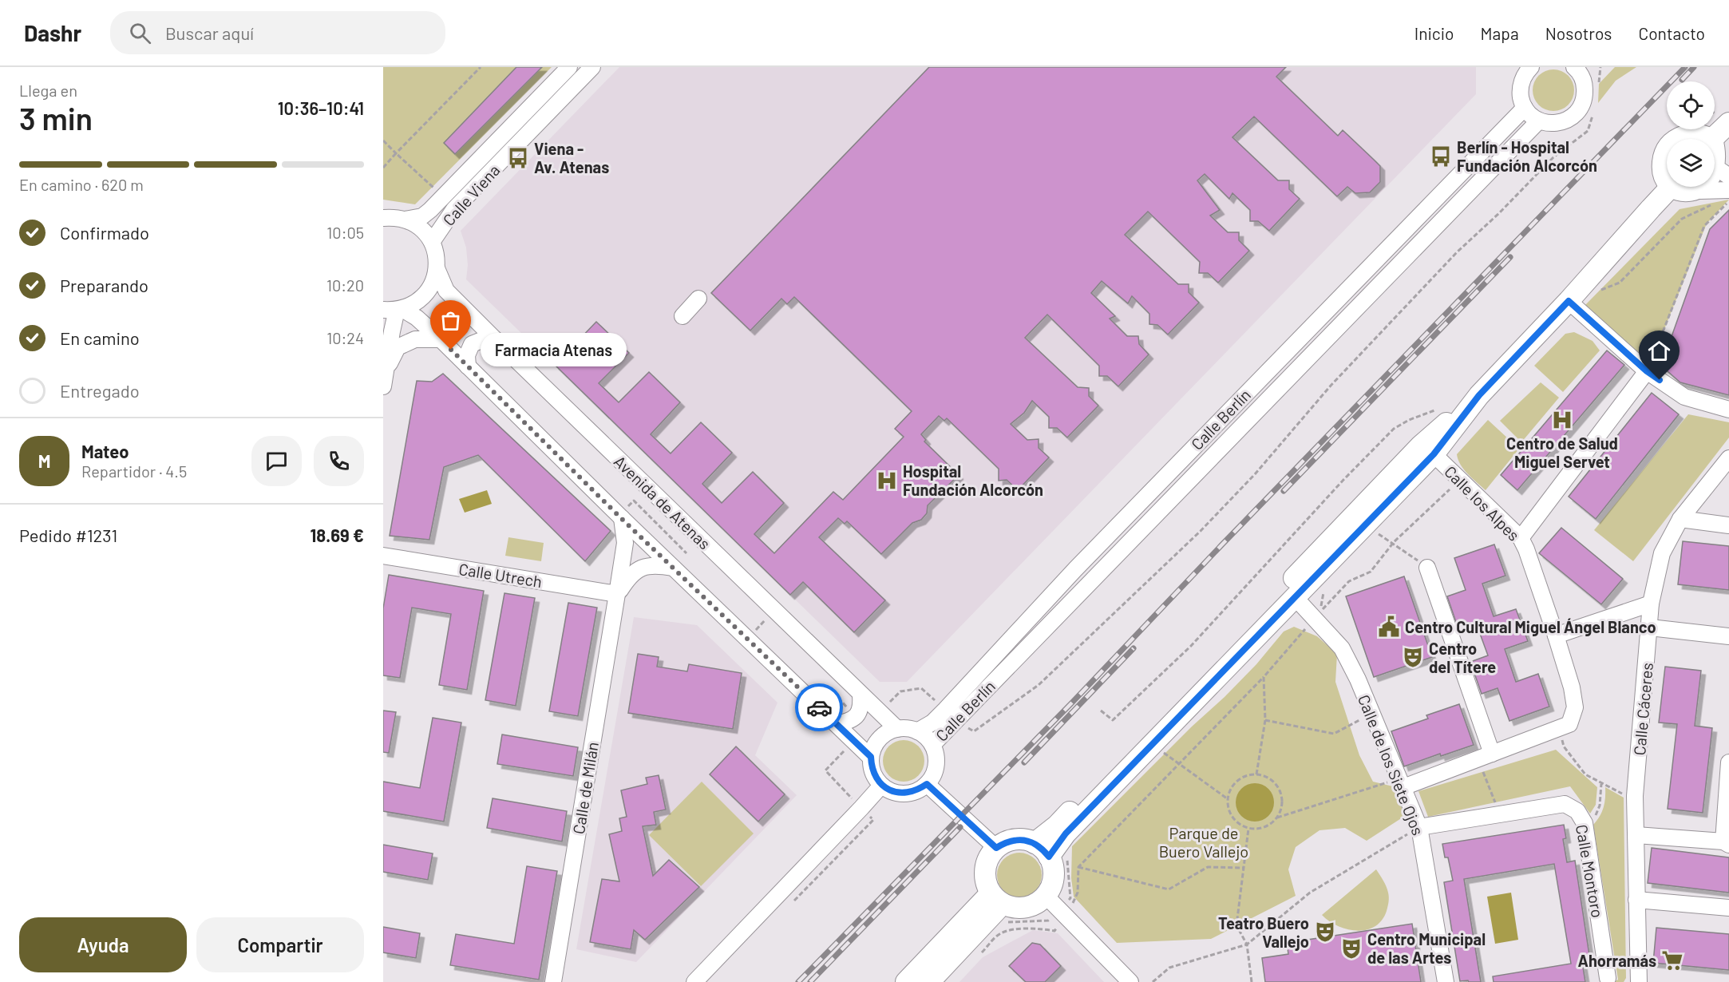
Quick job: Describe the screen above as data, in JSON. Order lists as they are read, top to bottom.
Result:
{
  "streets": {
    "street": [
      "Calle Viena",
      "Calle Berlín",
      "Avenida de Atenas",
      "Calle los Alpes",
      "Calle Utrech",
      "Calle Cáceres",
      "Calle de los Siete Ojos",
      "Calle de Milán",
      "Calle Montoro"
    ]
  },
  "crossings": [
    ["Calle Viena", "Avenida de Atenas"],
    ["Calle Berlín", "Avenida de Atenas"],
    ["Calle los Alpes", "Calle de los Siete Ojos"],
    ["Calle Utrech", "Calle de Milán"],
    ["Calle de los Siete Ojos", "Calle Montoro"]
  ],
  "parks": ["Parque de Buero Vallejo"],
  "places": {
    "bus stop": ["Berlín - Hospital Fundación Alcorcón", "Viena - Av. Atenas"],
    "other": ["Farmacia Atenas"],
    "hospital": ["Centro de Salud Miguel Servet", "Hospital Fundación Alcorcón"],
    "public building": ["Centro Cultural Miguel Ángel Blanco"],
    "theatre": ["Centro del Títere", "Teatro Buero Vallejo", "Centro Municipal de las Artes"],
    "supermarket": ["Ahorramás"]
  },
  "page": {
    "header": "Dashr",
    "search": "Buscar aquí",
    "nav": [
      "Inicio",
      "Mapa",
      "Nosotros",
      "Contacto"
    ],
    "heading": ["3 min", "Llega en", "10:36–10:41"],
    "panel": [
      "Mateo",
      "Repartidor · 4.5",
      "Pedido #1231",
      "18.69 €"
    ],
    "bar": "En camino · 620 m",
    "list": [
      ["Confirmado", "10:05"],
      ["Preparando", "10:20"],
      ["En camino", "10:24"],
      "Entregado"
    ],
    "bubble": "Farmacia Atenas",
    "round": "M",
    "buttons": ["Ayuda", "Compartir"]
  }
}
